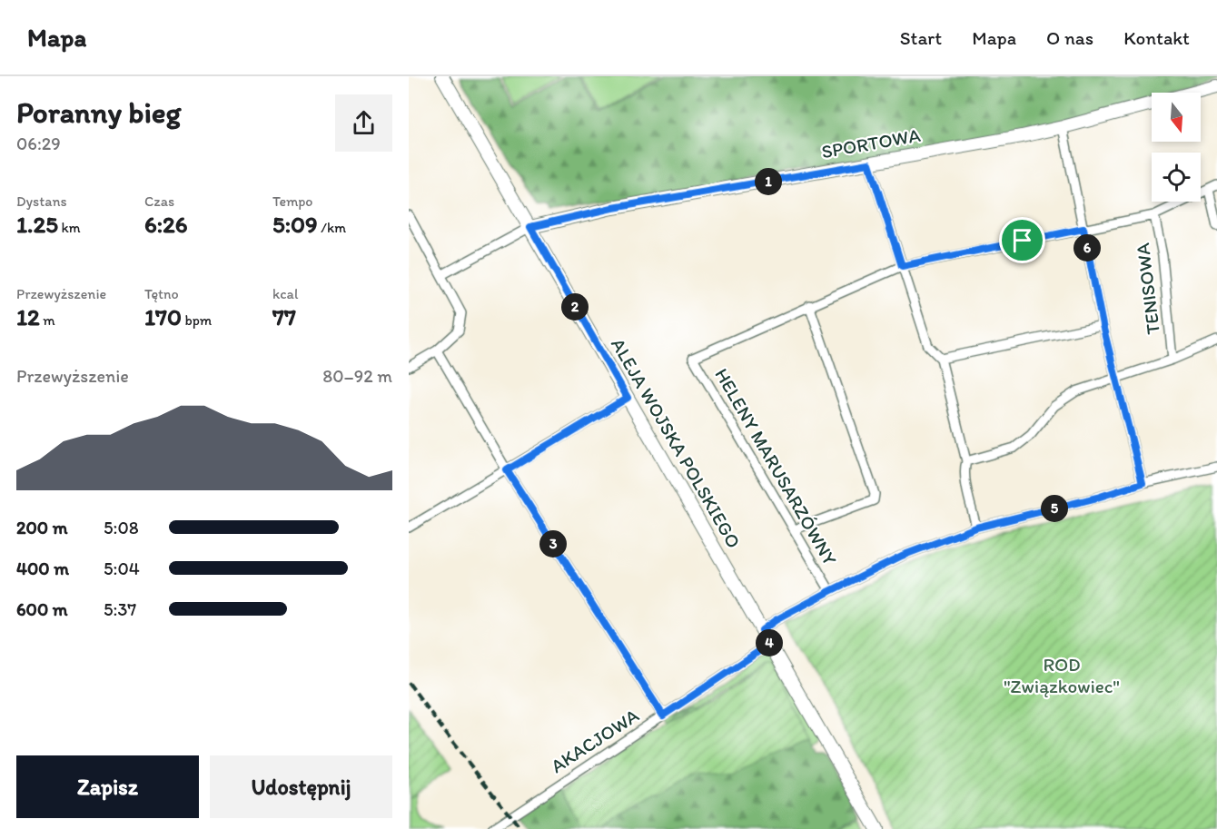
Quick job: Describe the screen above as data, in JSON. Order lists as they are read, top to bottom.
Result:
{
  "streets": {
    "street": [
      "SPORTOWA",
      "TENISOWA",
      "ALEJA WOJSKA POLSKIEGO",
      "HELENY MARUSARZÓWNY",
      "AKACJOWA"
    ]
  },
  "crossings": [
    ["SPORTOWA", "ALEJA WOJSKA POLSKIEGO"],
    ["ALEJA WOJSKA POLSKIEGO", "AKACJOWA"]
  ],
  "parks": ["ROD \"Związkowiec\""],
  "north": "bottom",
  "page": {
    "header": "Mapa",
    "nav": [
      "Start",
      "Mapa",
      "O nas",
      "Kontakt"
    ],
    "heading": ["Poranny bieg", "06:29"],
    "pins": [
      "1",
      "6",
      "2",
      "5",
      "3",
      "4"
    ],
    "stats": [
      ["Dystans", "1.25 km"],
      ["Czas", "6:26"],
      ["Tempo", "5:09 /km"],
      ["Przewyższenie", "12 m"],
      ["Tętno", "170 bpm"],
      ["kcal", "77"]
    ],
    "chart": ["Przewyższenie", "80–92 m"],
    "list": [
      {
        "name": "200 m",
        "note": "5:08"
      },
      {
        "name": "400 m",
        "note": "5:04"
      },
      {
        "name": "600 m",
        "note": "5:37"
      }
    ],
    "buttons": ["Zapisz", "Udostępnij"]
  }
}
